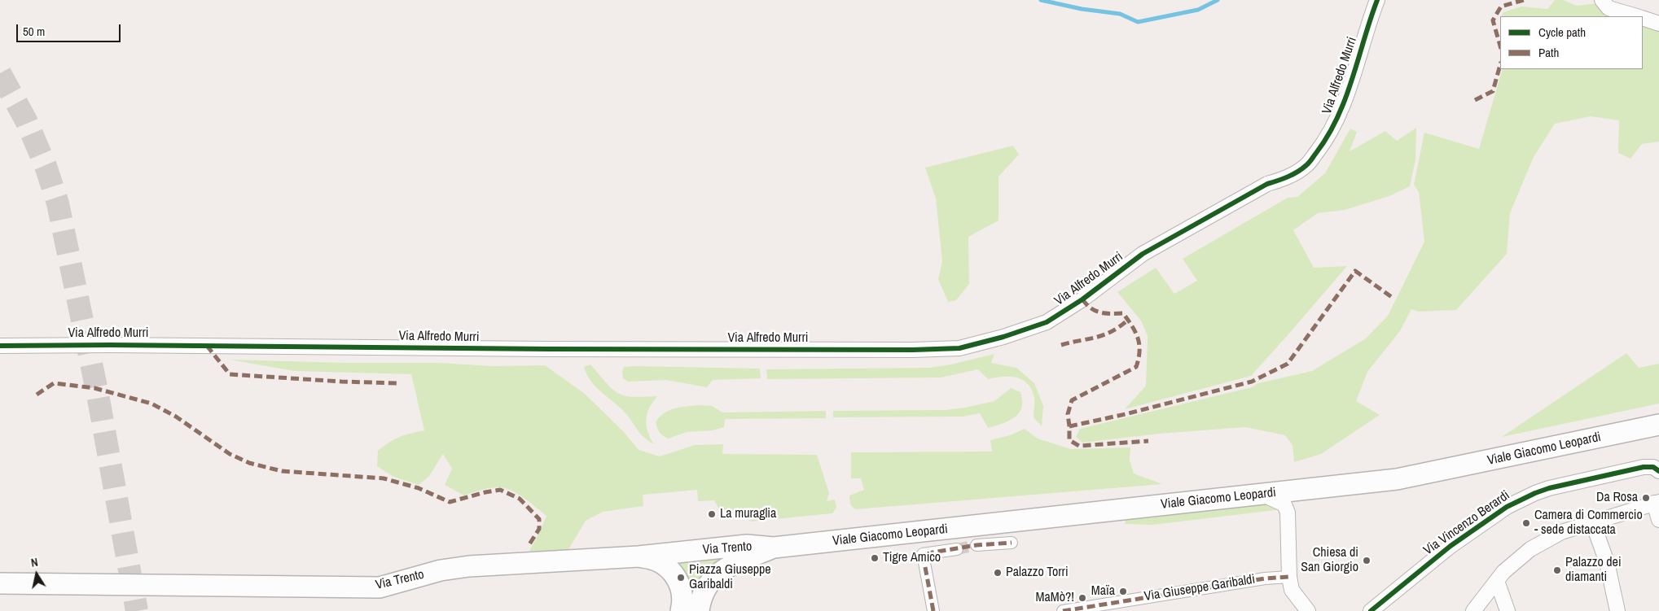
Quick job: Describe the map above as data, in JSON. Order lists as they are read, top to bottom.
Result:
{
  "streets": {
    "main road": ["Viale Giacomo Leopardi", "Via Trento"],
    "street": ["Via Alfredo Murri", "Via Vincenzo Berardi", "Via Giuseppe Garibaldi"]
  },
  "crossings": [
    ["Viale Giacomo Leopardi", "Via Trento"]
  ],
  "places": [
    "Da Rosa",
    "La muraglia",
    "Camera di Commercio - sede distaccata",
    "Tigre Amico",
    "Chiesa di San Giorgio",
    "Palazzo dei diamanti",
    "Palazzo Torri",
    "Piazza Giuseppe Garibaldi",
    "Maïa",
    "MaMò?!"
  ],
  "legend": ["Cycle path", "Path"],
  "scale_bar": "50 m",
  "north": "top"
}
